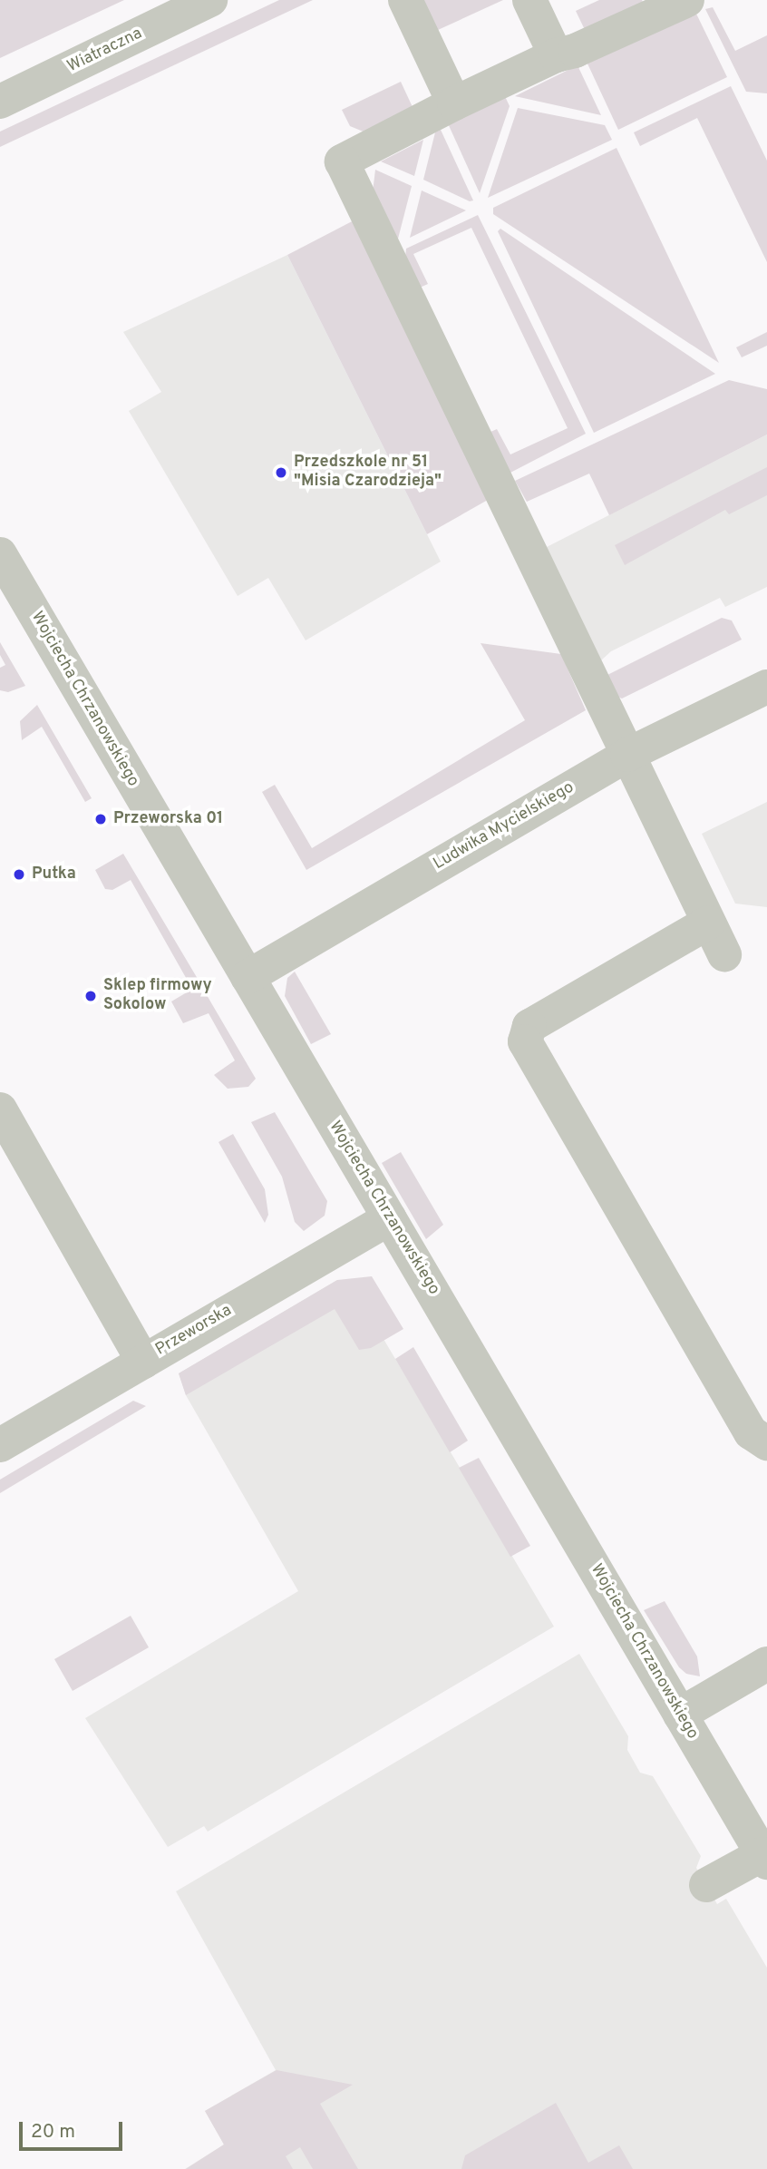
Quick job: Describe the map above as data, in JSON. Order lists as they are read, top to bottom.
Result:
{
  "streets": {
    "street": [
      "Wiatraczna",
      "Wojciecha Chrzanowskiego",
      "Ludwika Mycielskiego",
      "Przeworska"
    ]
  },
  "crossings": [
    ["Wojciecha Chrzanowskiego", "Ludwika Mycielskiego"],
    ["Wojciecha Chrzanowskiego", "Przeworska"]
  ],
  "places": [
    "Przedszkole nr 51 \"Misia Czarodzieja\"",
    "Przeworska 01",
    "Putka",
    "Sklep firmowy Sokolow"
  ],
  "scale_bar": "20 m"
}
